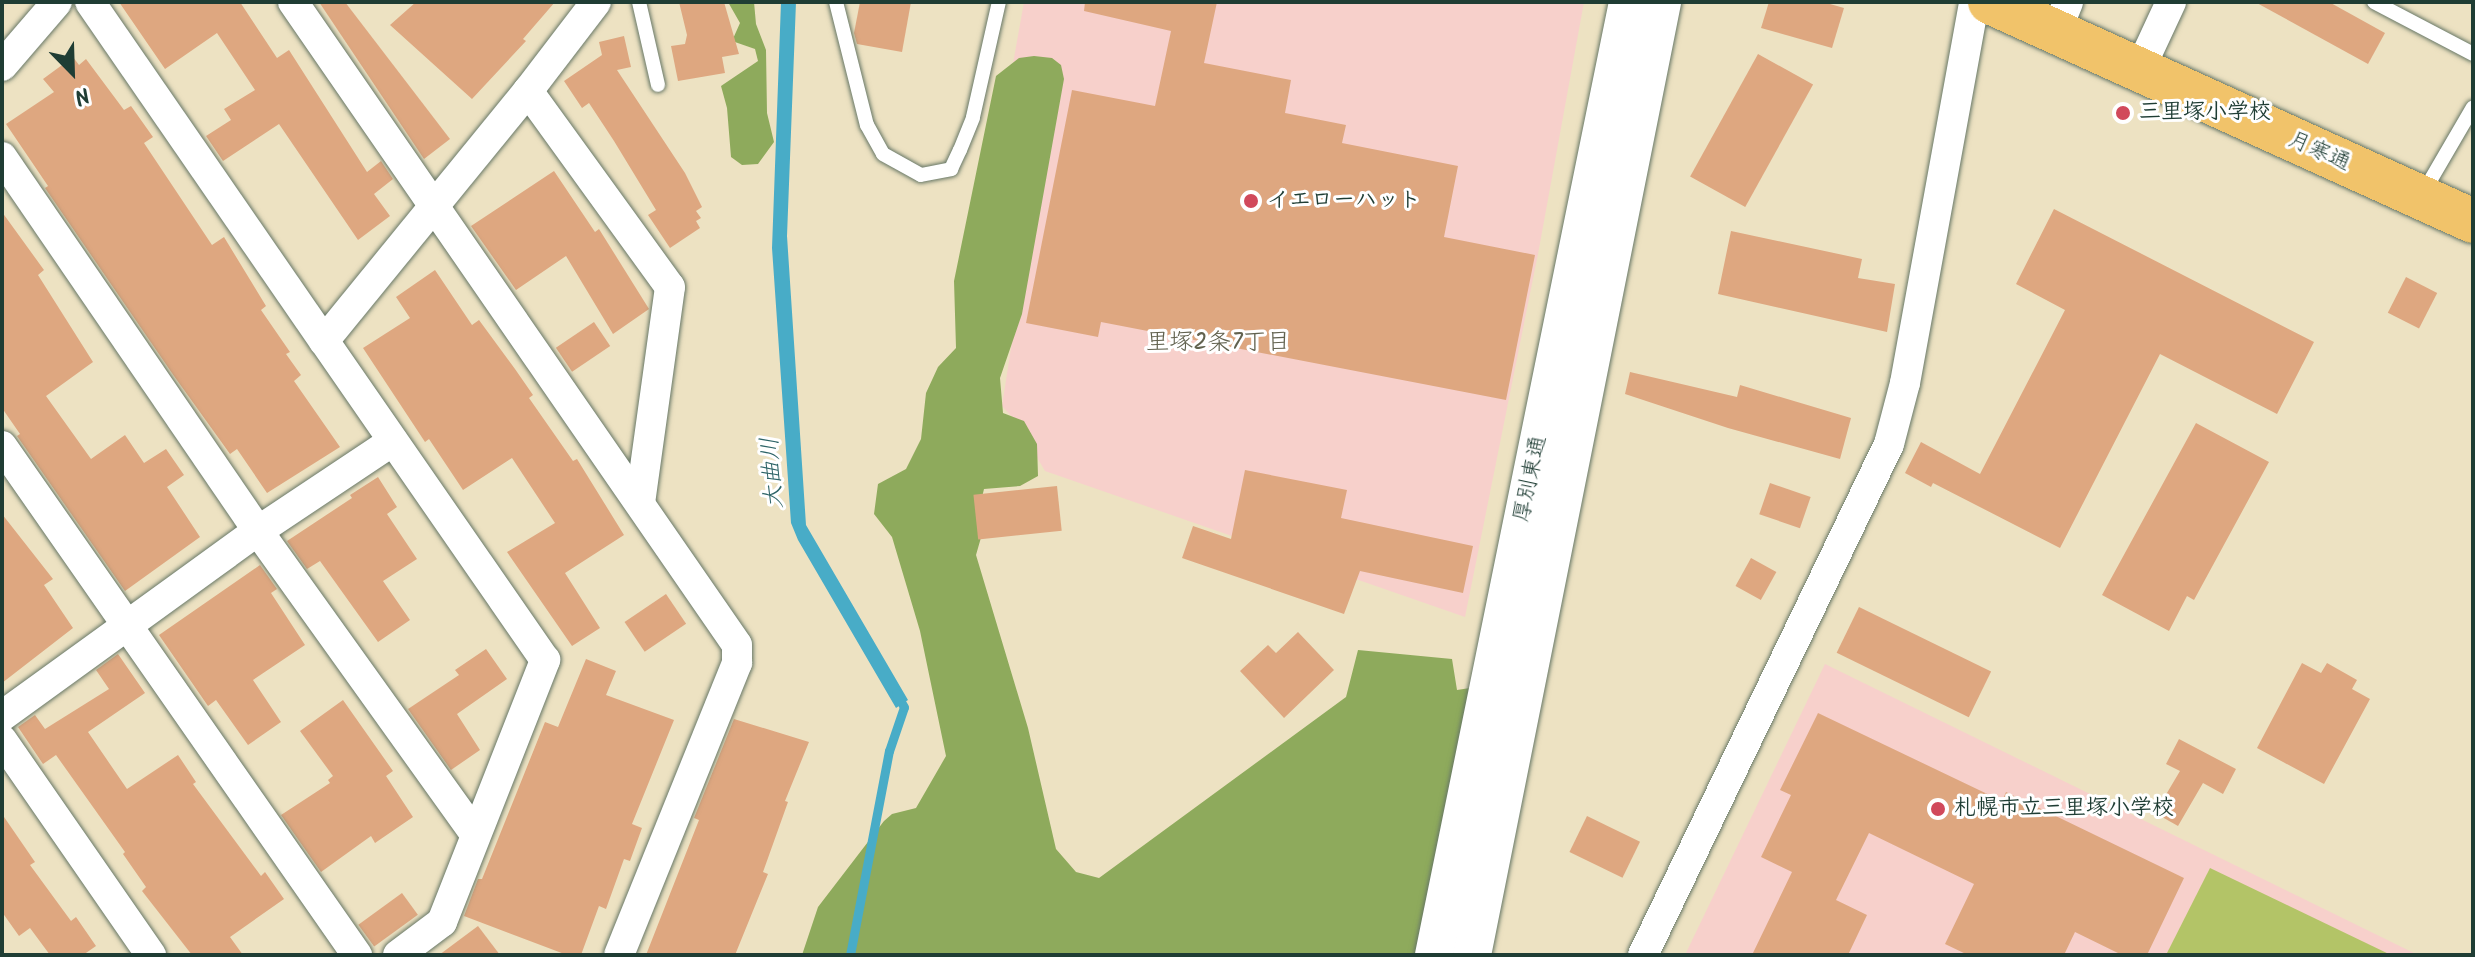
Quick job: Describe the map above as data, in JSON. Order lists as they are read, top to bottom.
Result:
{
  "streets": {
    "highway": ["月寒通"],
    "street": ["厚別東通"]
  },
  "districts": ["里塚2条7丁目"],
  "water": ["大曲川"],
  "places": ["三里塚小学校", "イエローハット", "札幌市立三里塚小学校"],
  "north": "bottom right"
}
